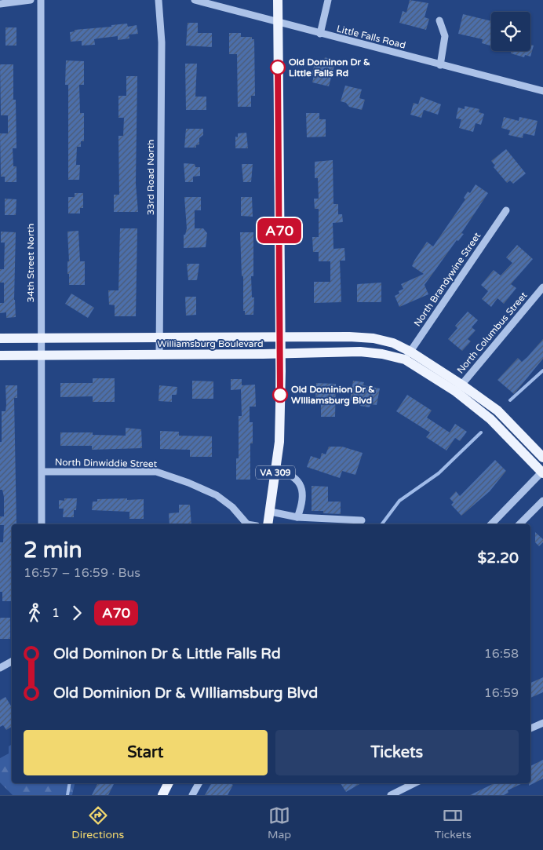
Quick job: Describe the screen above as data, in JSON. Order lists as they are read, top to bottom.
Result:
{
  "streets": {
    "main road": ["Williamsburg Boulevard", "VA 309"],
    "street": [
      "Little Falls Road",
      "33rd Road North",
      "34th Street North",
      "North Brandywine Street",
      "North Columbus Street",
      "North Dinwiddie Street"
    ]
  },
  "crossings": [
    ["Little Falls Road", "VA 309"],
    ["33rd Road North", "Williamsburg Boulevard"],
    ["34th Street North", "Williamsburg Boulevard"],
    ["34th Street North", "North Dinwiddie Street"],
    ["North Brandywine Street", "Williamsburg Boulevard"],
    ["North Columbus Street", "Williamsburg Boulevard"],
    ["Williamsburg Boulevard", "VA 309"]
  ],
  "places": ["Old Dominon Dr & Little Falls Rd", "Old Dominion Dr & WIlliamsburg Blvd"],
  "lines": ["bus line A70"],
  "page": {
    "on_map": "A70",
    "heading": ["2 min", "16:57 – 16:59 · Bus", "$2.20"],
    "legs": ["1", "A70"],
    "list": [
      {
        "name": "Old Dominon Dr & Little Falls Rd",
        "value": "16:58"
      },
      {
        "name": "Old Dominion Dr & WIlliamsburg Blvd",
        "value": "16:59"
      }
    ],
    "buttons": ["Start", "Tickets"],
    "tabs": ["Directions", "Map", "Tickets"]
  }
}
